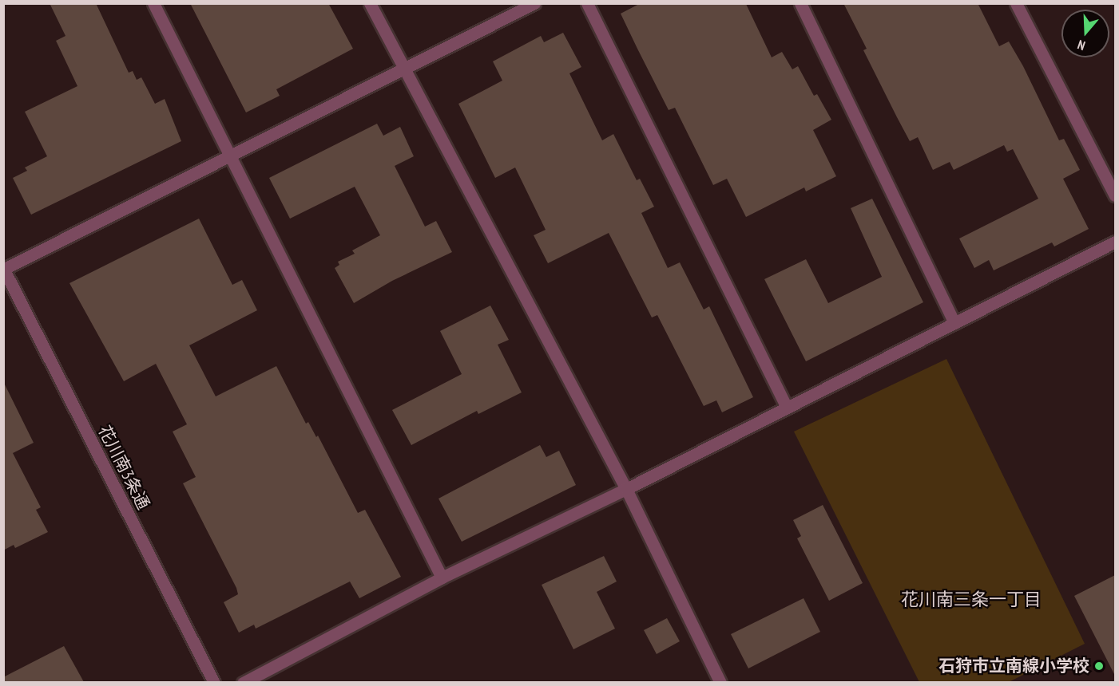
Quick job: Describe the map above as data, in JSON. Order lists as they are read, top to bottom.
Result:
{
  "streets": {
    "street": ["花川南3条通"]
  },
  "districts": ["花川南三条一丁目"],
  "places": ["石狩市立南線小学校"],
  "north": "bottom"
}
